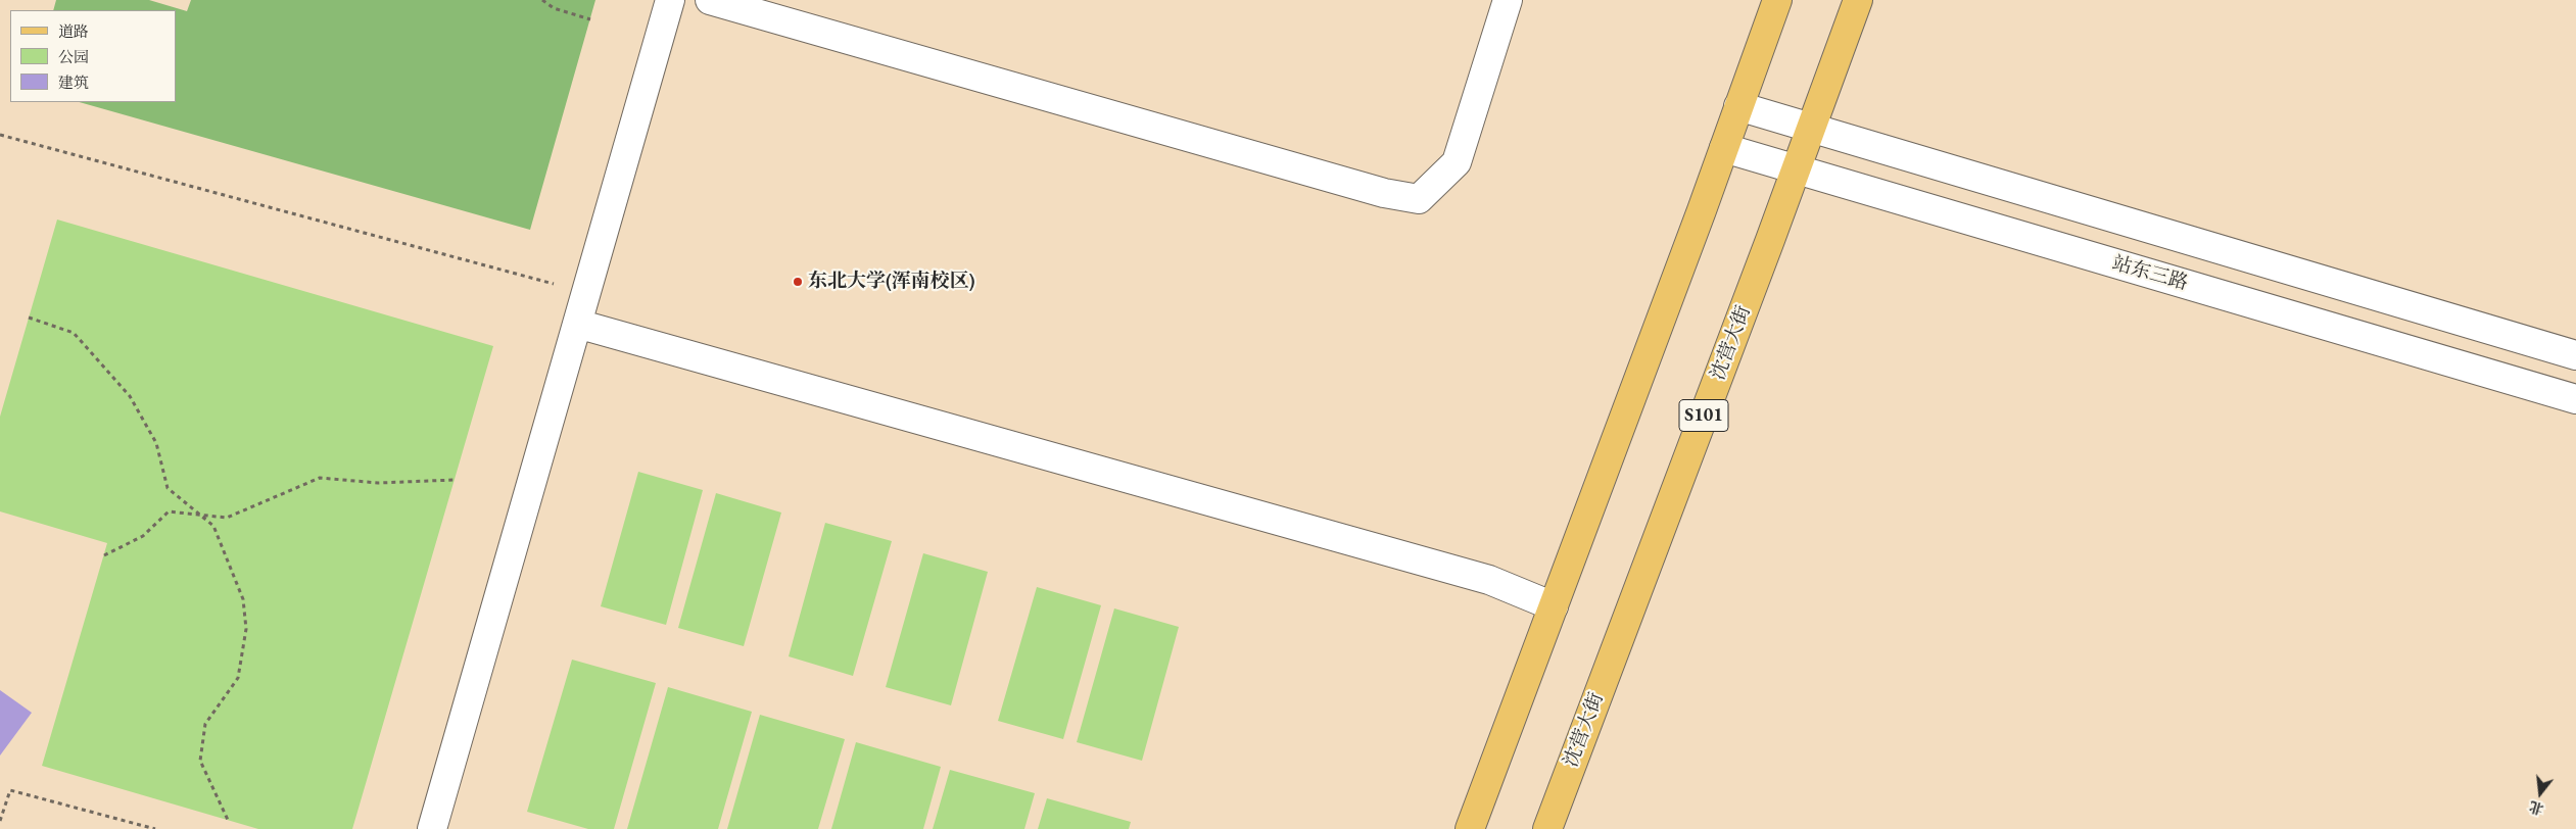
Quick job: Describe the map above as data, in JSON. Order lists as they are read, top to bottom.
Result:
{
  "streets": {
    "main road": ["沈营大街", "S101"],
    "street": ["站东三路"]
  },
  "crossings": [
    ["站东三路", "沈营大街"]
  ],
  "places": ["东北大学(浑南校区)"],
  "legend": ["道路", "公园", "建筑"],
  "north": "bottom"
}
